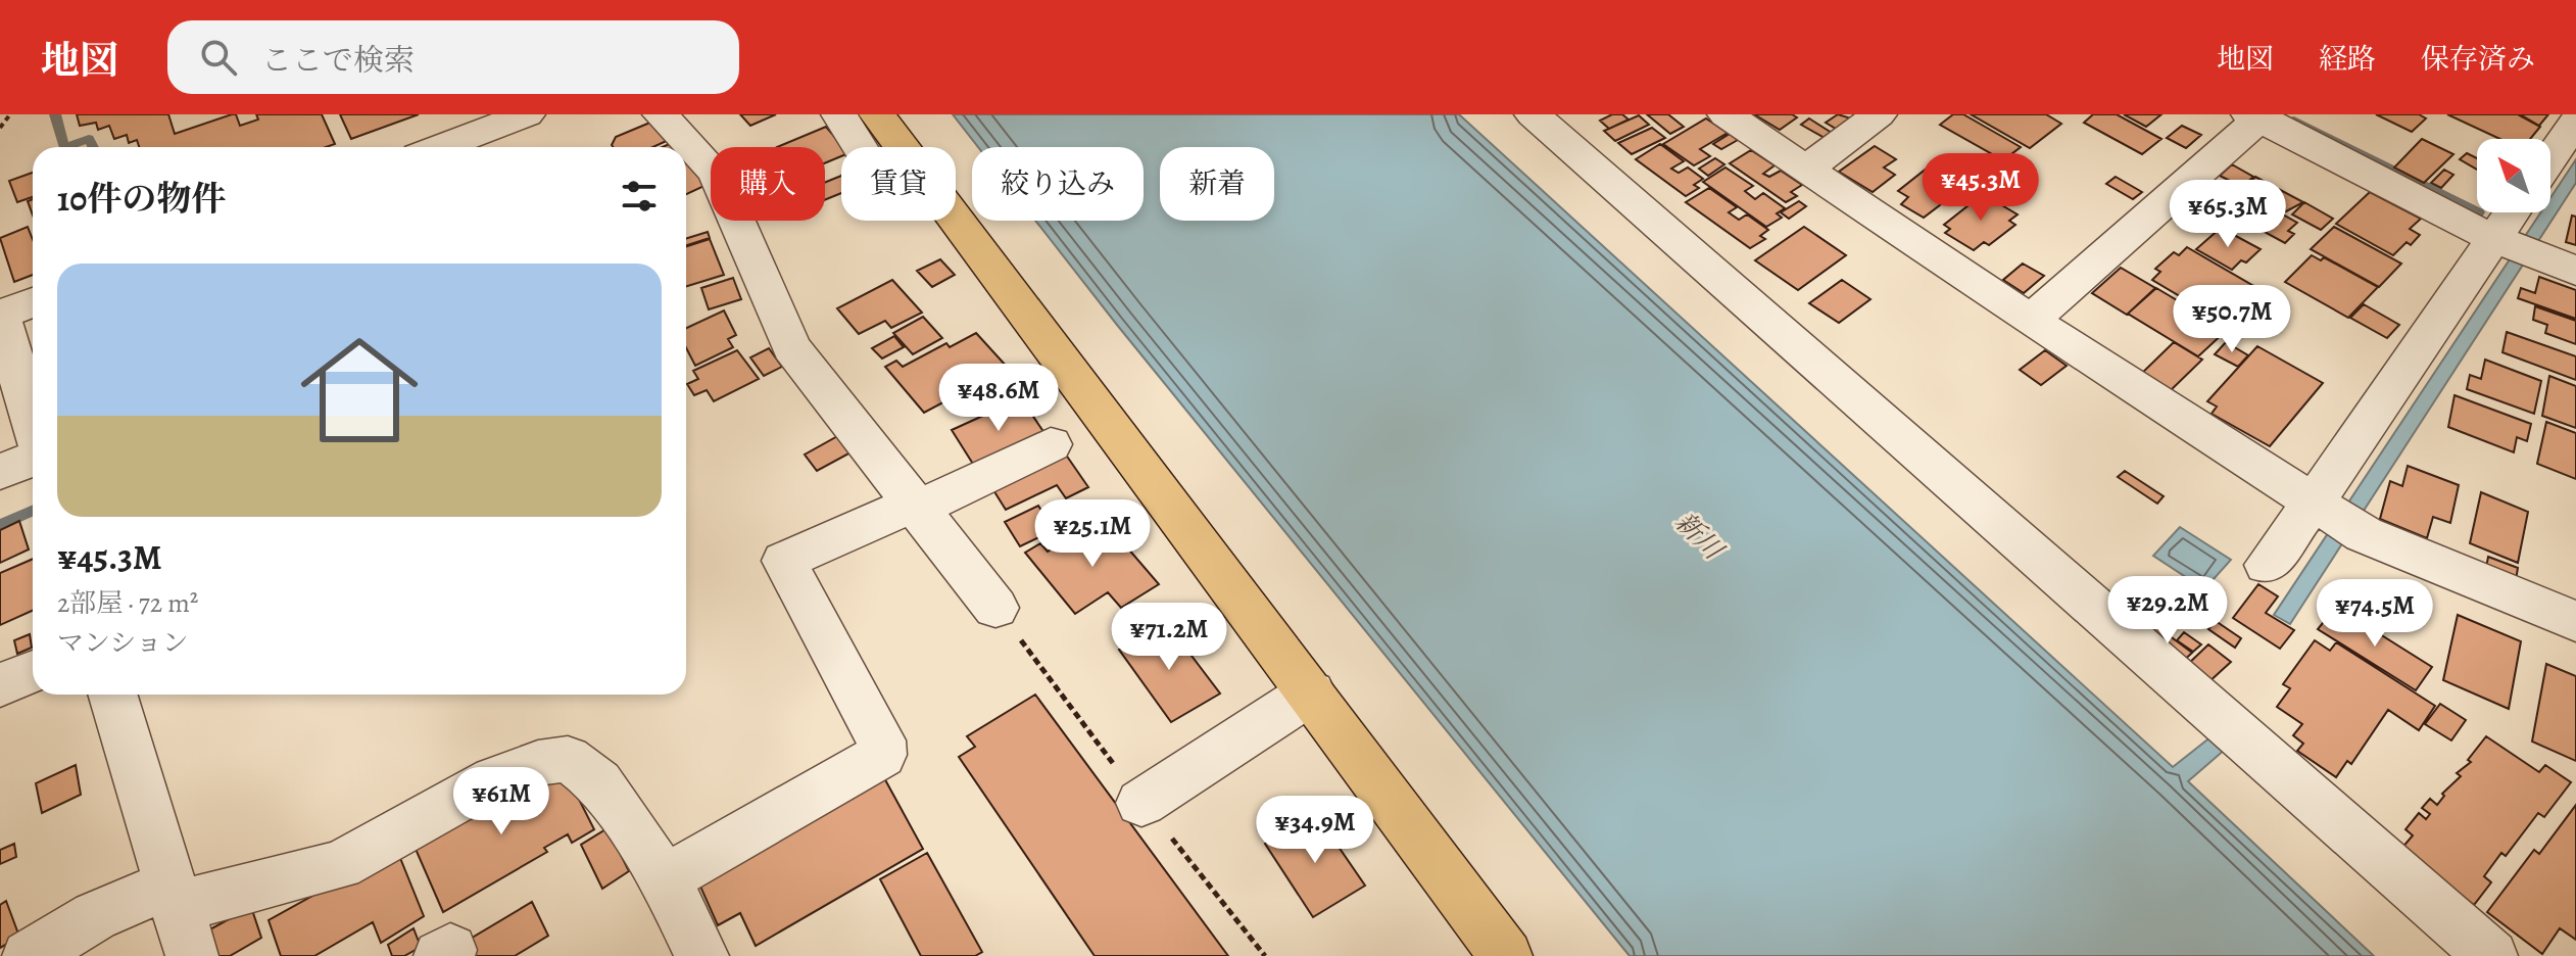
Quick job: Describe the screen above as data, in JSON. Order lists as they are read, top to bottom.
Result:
{
  "water": ["新川"],
  "north": "top left",
  "page": {
    "header": "地図",
    "search": "ここで検索",
    "nav": ["地図", "経路", "保存済み"],
    "chip": [
      "購入",
      "賃貸",
      "絞り込み",
      "新着"
    ],
    "heading": "10件の物件",
    "price": [
      "¥45.3M",
      "¥65.3M",
      "¥50.7M",
      "¥48.6M",
      "¥25.1M",
      "¥29.2M",
      "¥74.5M",
      "¥71.2M",
      "¥61M",
      "¥34.9M"
    ],
    "list": [
      {
        "name": "¥45.3M",
        "note": "2部屋 · 72 m² · マンション"
      }
    ]
  }
}
